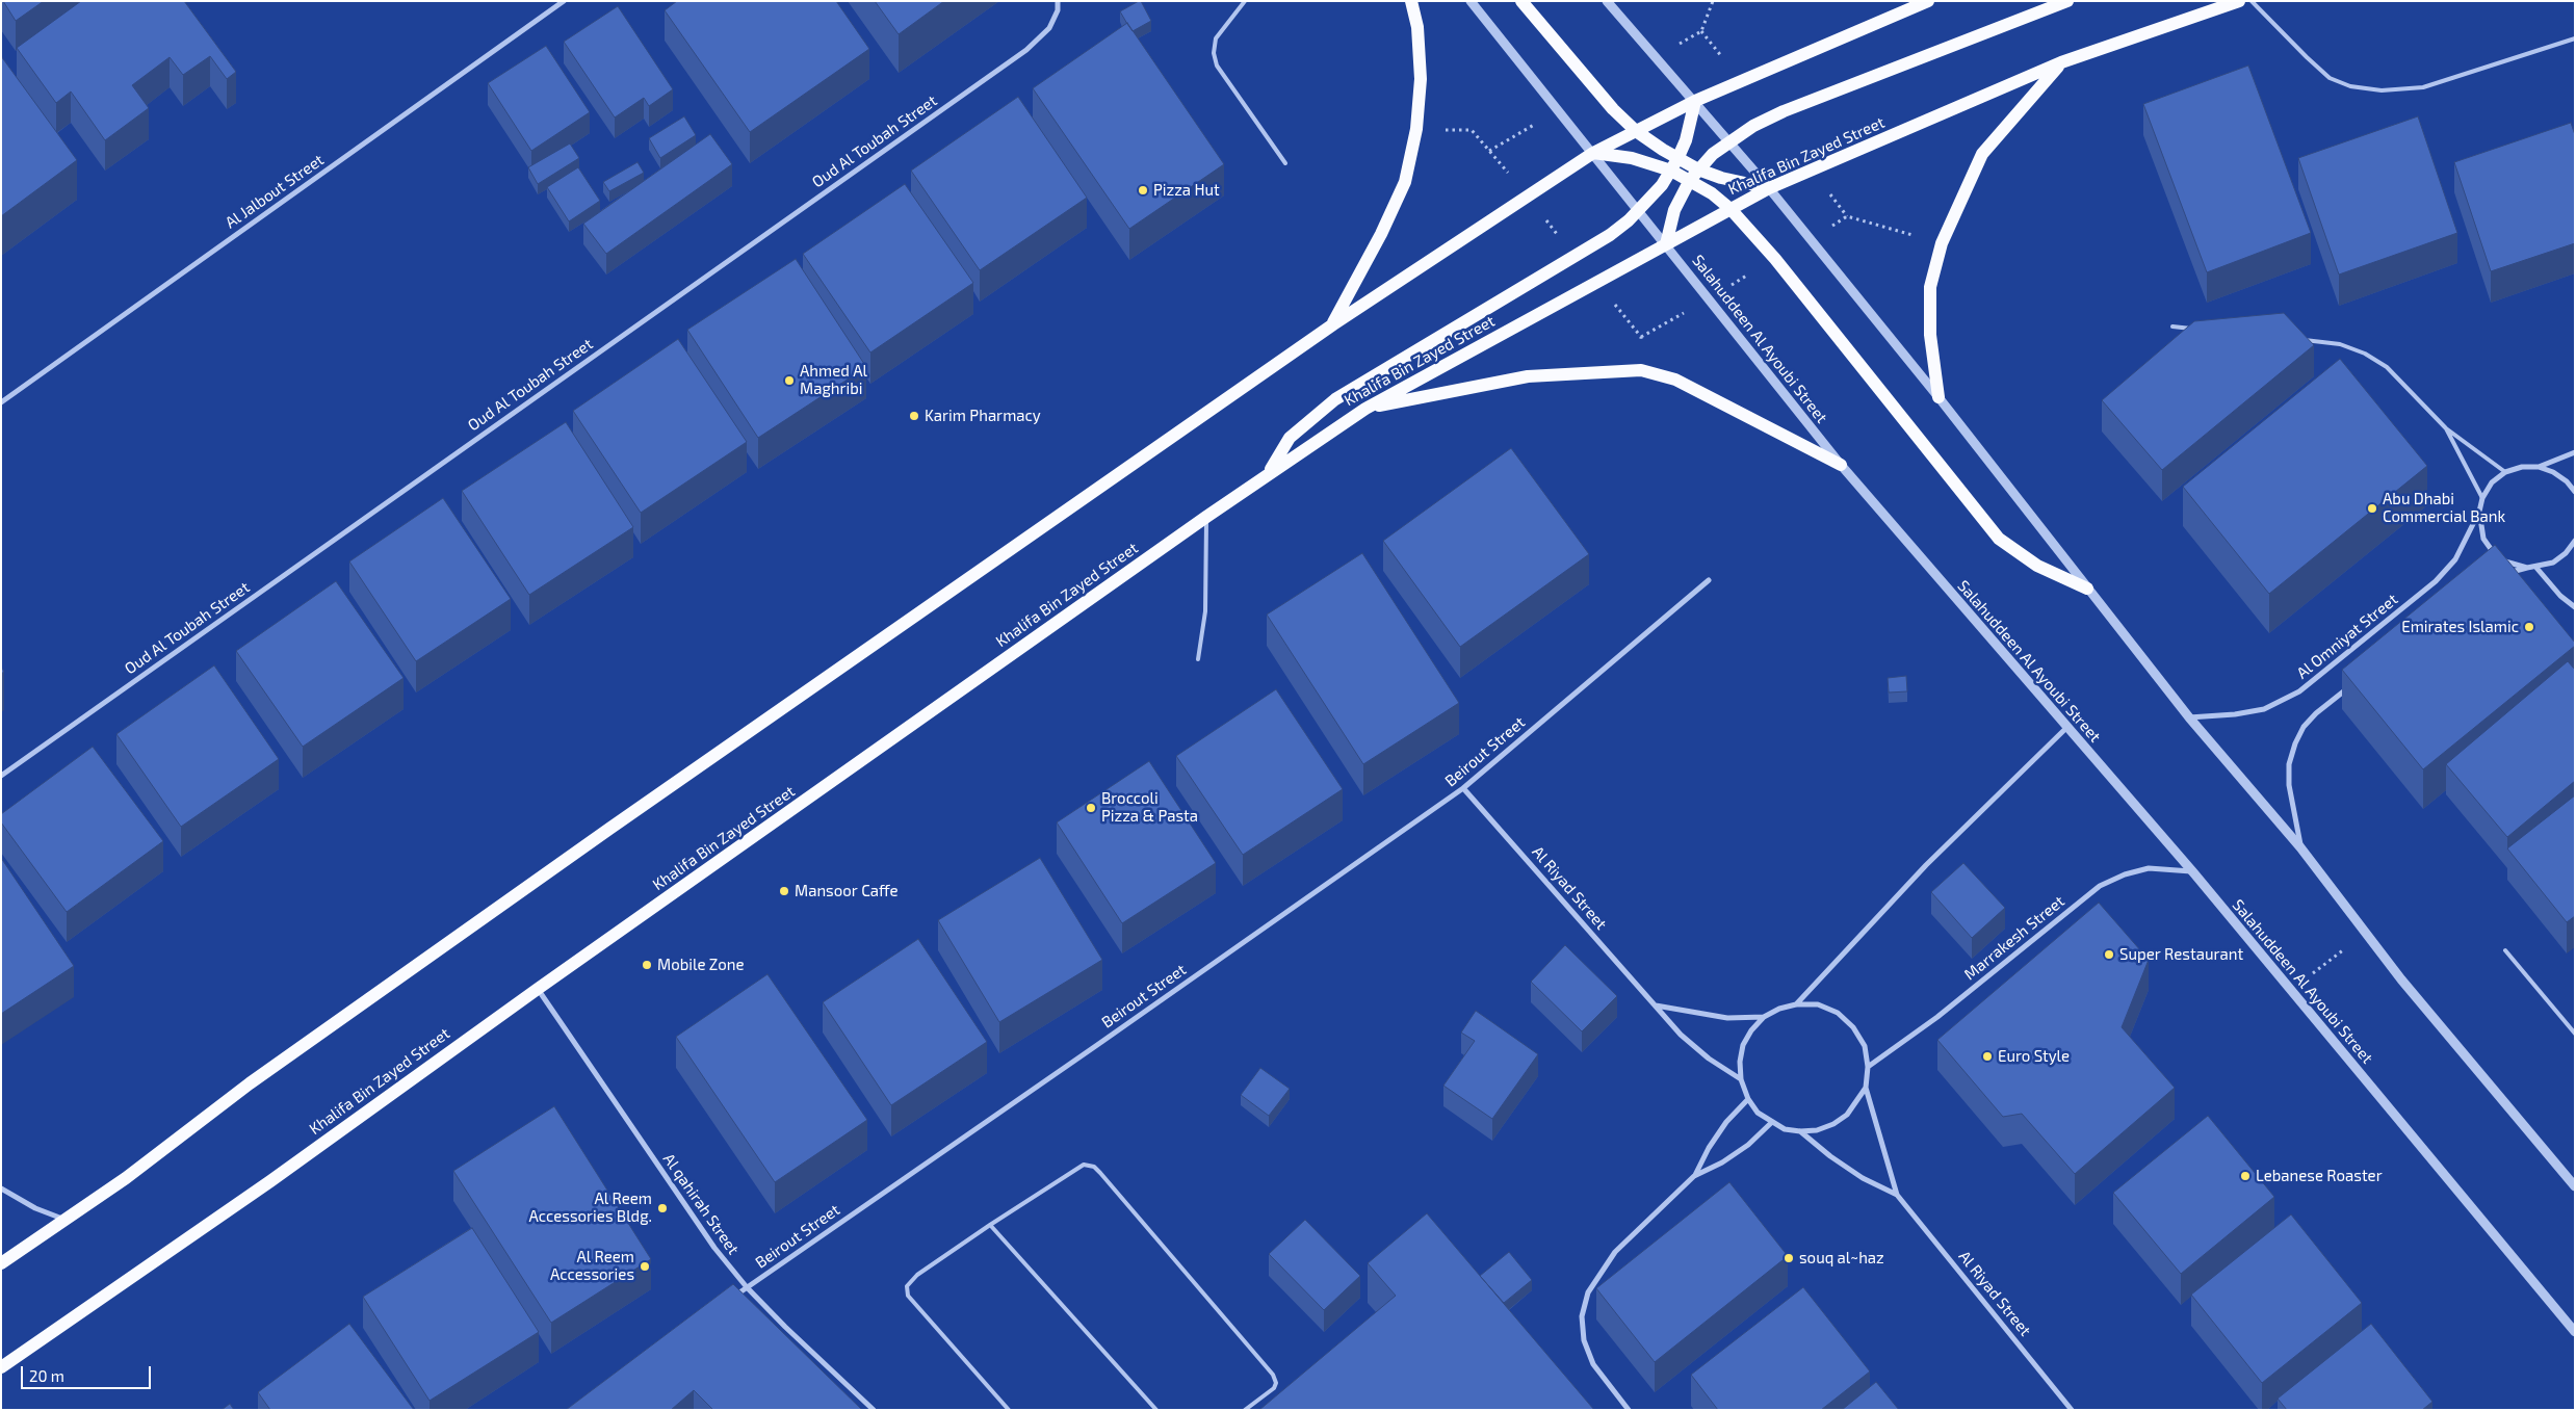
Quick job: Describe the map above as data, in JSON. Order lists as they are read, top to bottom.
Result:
{
  "streets": {
    "main road": ["Khalifa Bin Zayed Street"],
    "street": [
      "Oud Al Toubah Street",
      "Al Jalbout Street",
      "Salahuddeen Al Ayoubi Street",
      "Al Omniyat Street",
      "Beirout Street",
      "Al Riyad Street",
      "Marrakesh Street",
      "Al qahirah Street"
    ]
  },
  "crossings": [
    ["Khalifa Bin Zayed Street", "Salahuddeen Al Ayoubi Street"],
    ["Khalifa Bin Zayed Street", "Al qahirah Street"],
    ["Salahuddeen Al Ayoubi Street", "Marrakesh Street"],
    ["Beirout Street", "Al Riyad Street"],
    ["Beirout Street", "Al qahirah Street"],
    ["Al Riyad Street", "Marrakesh Street"]
  ],
  "places": [
    "Pizza Hut",
    "Ahmed Al Maghribi",
    "Karim Pharmacy",
    "Abu Dhabi Commercial Bank",
    "Emirates Islamic",
    "Broccoli Pizza & Pasta",
    "Mansoor Caffe",
    "Super Restaurant",
    "Mobile Zone",
    "Euro Style",
    "Lebanese Roaster",
    "Al Reem Accessories Bldg.",
    "souq al~haz",
    "Al Reem Accessories"
  ],
  "scale_bar": "20 m"
}
